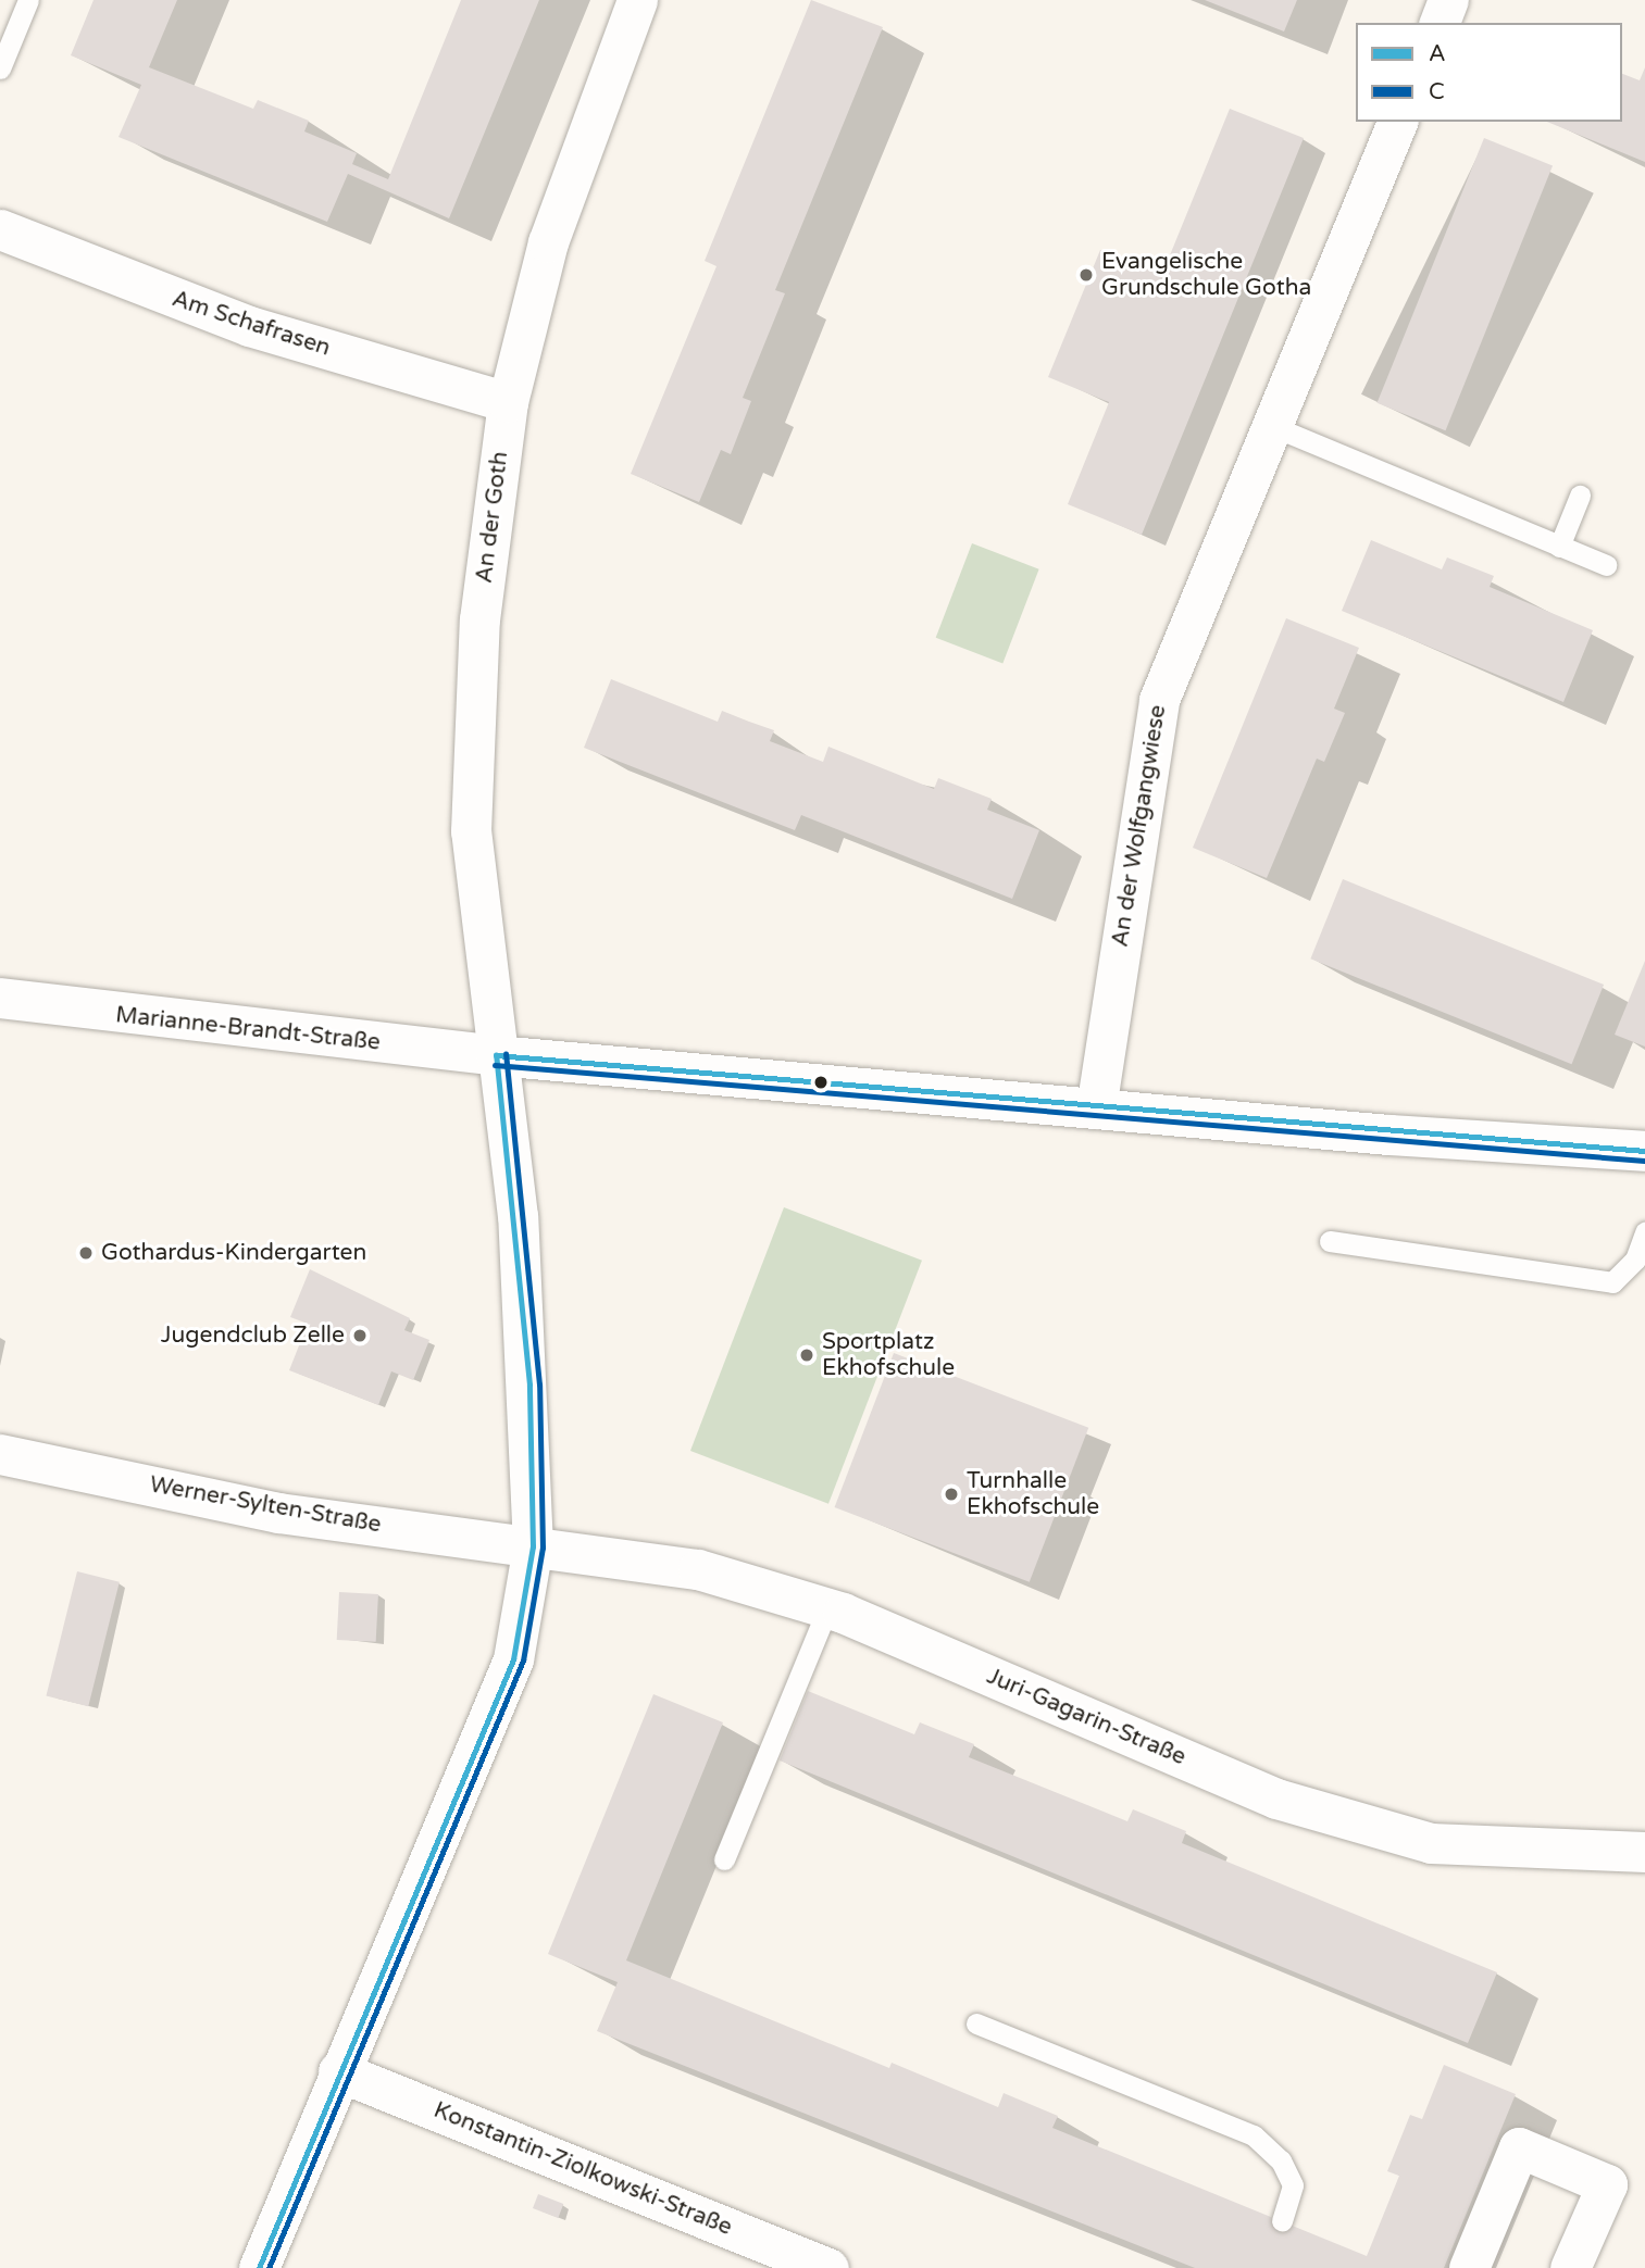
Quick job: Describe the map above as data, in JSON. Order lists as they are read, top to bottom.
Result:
{
  "streets": {
    "street": [
      "Am Schafrasen",
      "An der Goth",
      "An der Wolfgangwiese",
      "Marianne-Brandt-Straße",
      "Werner-Sylten-Straße",
      "Juri-Gagarin-Straße",
      "Konstantin-Ziolkowski-Straße"
    ]
  },
  "crossings": [
    ["Am Schafrasen", "An der Goth"],
    ["An der Goth", "Marianne-Brandt-Straße"],
    ["An der Goth", "Werner-Sylten-Straße"],
    ["An der Goth", "Juri-Gagarin-Straße"],
    ["An der Goth", "Konstantin-Ziolkowski-Straße"],
    ["An der Wolfgangwiese", "Marianne-Brandt-Straße"],
    ["Werner-Sylten-Straße", "Juri-Gagarin-Straße"]
  ],
  "places": [
    "Evangelische Grundschule Gotha",
    "Gothardus-Kindergarten",
    "Jugendclub Zelle",
    "Sportplatz Ekhofschule",
    "Turnhalle Ekhofschule"
  ],
  "lines": ["transit line C", "transit line A"],
  "legend": ["A", "C"]
}
